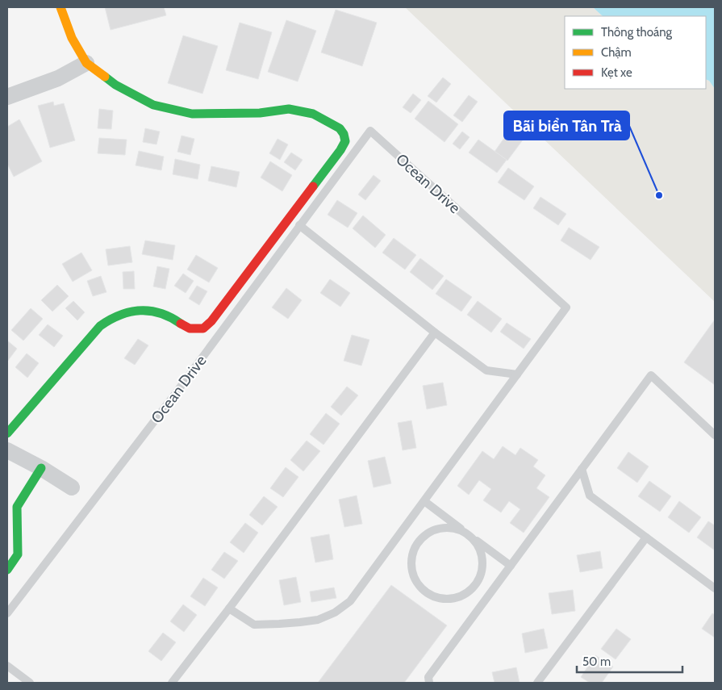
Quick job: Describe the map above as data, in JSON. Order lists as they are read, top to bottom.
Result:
{
  "streets": {
    "street": ["Ocean Drive"]
  },
  "places": ["Bãi biển Tân Trà"],
  "legend": ["Thông thoáng", "Chậm", "Kẹt xe"],
  "scale_bar": "50 m"
}
